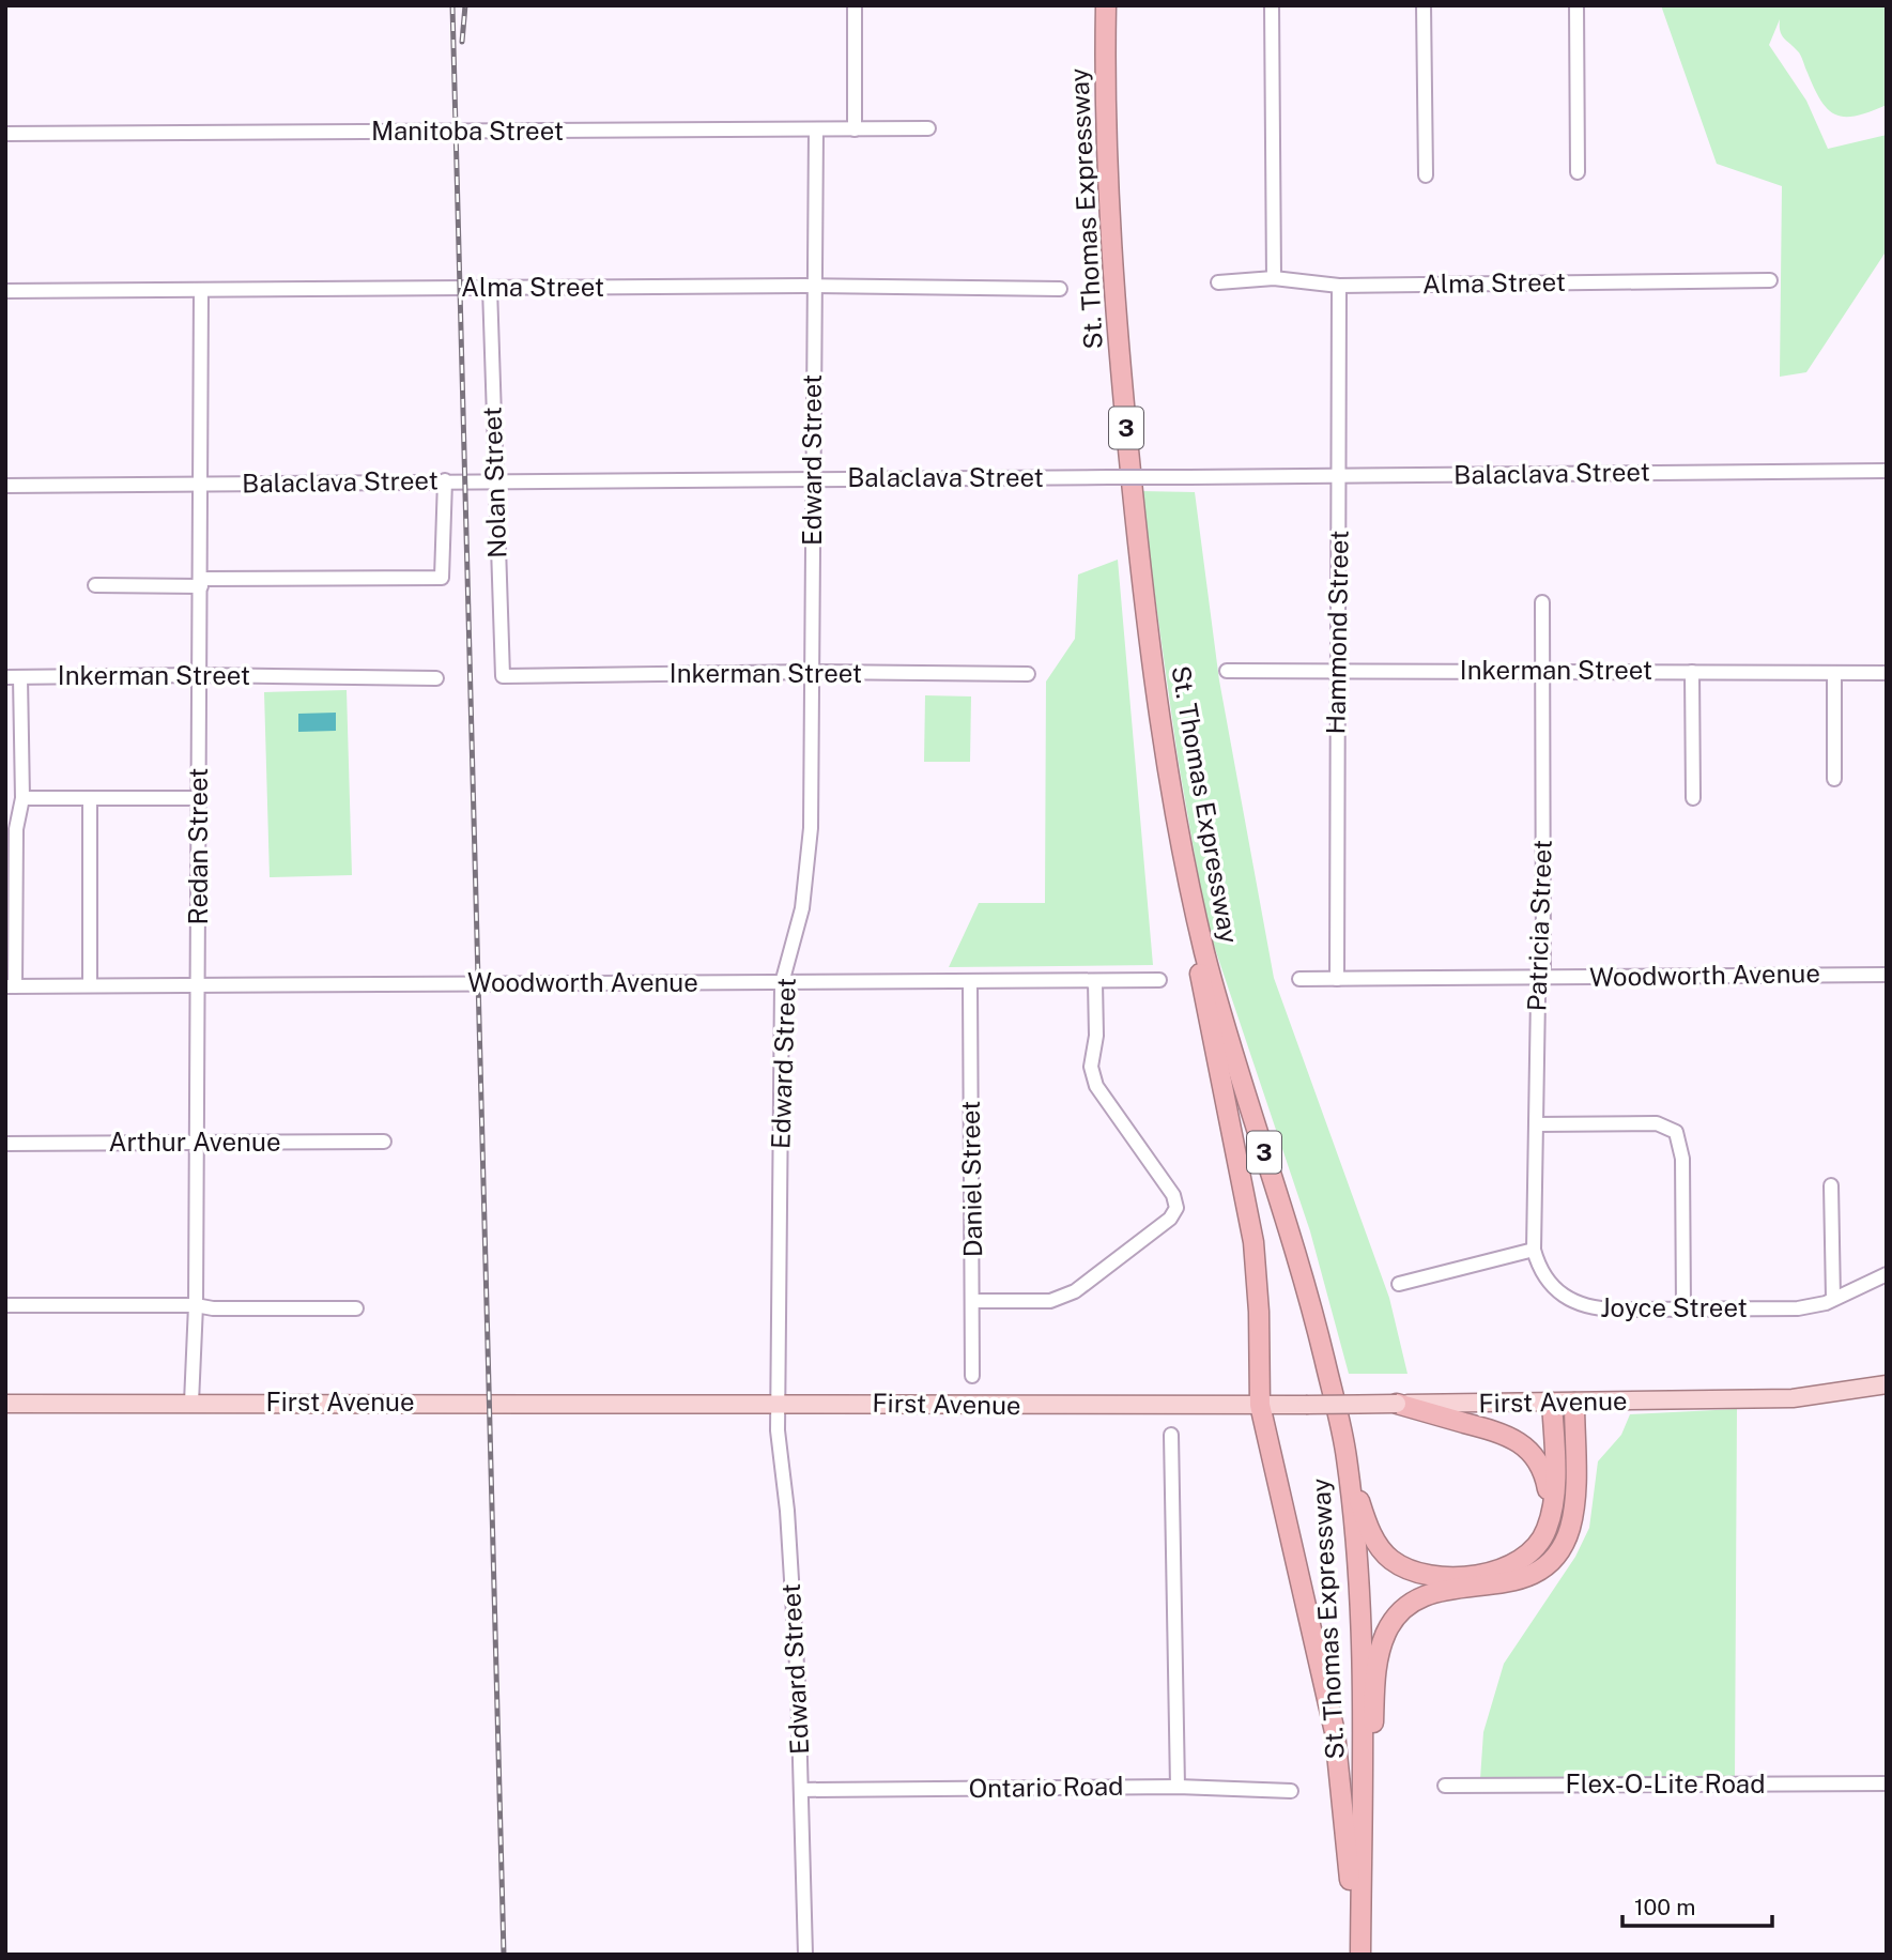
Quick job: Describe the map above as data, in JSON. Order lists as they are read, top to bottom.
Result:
{
  "streets": {
    "highway": ["St. Thomas Expressway", "3"],
    "main road": ["First Avenue"],
    "street": [
      "Manitoba Street",
      "Alma Street",
      "Edward Street",
      "Balaclava Street",
      "Nolan Street",
      "Hammond Street",
      "Inkerman Street",
      "Redan Street",
      "Patricia Street",
      "Woodworth Avenue",
      "Arthur Avenue",
      "Daniel Street",
      "Joyce Street",
      "Flex-O-Lite Road",
      "Ontario Road"
    ]
  },
  "crossings": [
    ["Manitoba Street", "Edward Street"],
    ["Alma Street", "Edward Street"],
    ["Alma Street", "Nolan Street"],
    ["Alma Street", "Hammond Street"],
    ["Alma Street", "Redan Street"],
    ["Edward Street", "Balaclava Street"],
    ["Edward Street", "Inkerman Street"],
    ["Edward Street", "Woodworth Avenue"],
    ["Edward Street", "First Avenue"],
    ["Edward Street", "Ontario Road"],
    ["Balaclava Street", "Nolan Street"],
    ["Balaclava Street", "Hammond Street"],
    ["Balaclava Street", "Redan Street"],
    ["Nolan Street", "Inkerman Street"],
    ["Hammond Street", "Inkerman Street"],
    ["Hammond Street", "Woodworth Avenue"],
    ["Inkerman Street", "Redan Street"],
    ["Inkerman Street", "Patricia Street"],
    ["Redan Street", "Woodworth Avenue"],
    ["Redan Street", "Arthur Avenue"],
    ["Redan Street", "First Avenue"],
    ["Patricia Street", "Woodworth Avenue"],
    ["Patricia Street", "Joyce Street"],
    ["Woodworth Avenue", "Daniel Street"]
  ],
  "scale_bar": "100 m"
}
